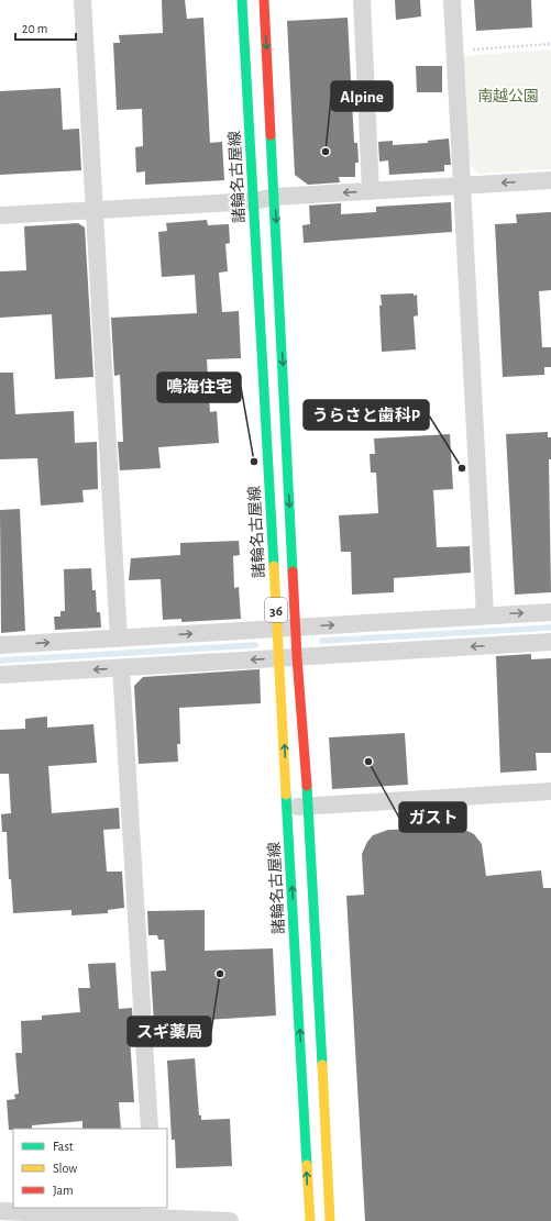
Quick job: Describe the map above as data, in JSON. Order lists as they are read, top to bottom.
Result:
{
  "streets": {
    "main road": ["諸輪名古屋線", "36"]
  },
  "parks": ["南越公園"],
  "places": [
    "Alpine",
    "鳴海住宅",
    "うらさと歯科P",
    "ガスト",
    "スギ薬局"
  ],
  "legend": ["Fast", "Slow", "Jam"],
  "scale_bar": "20 m"
}
